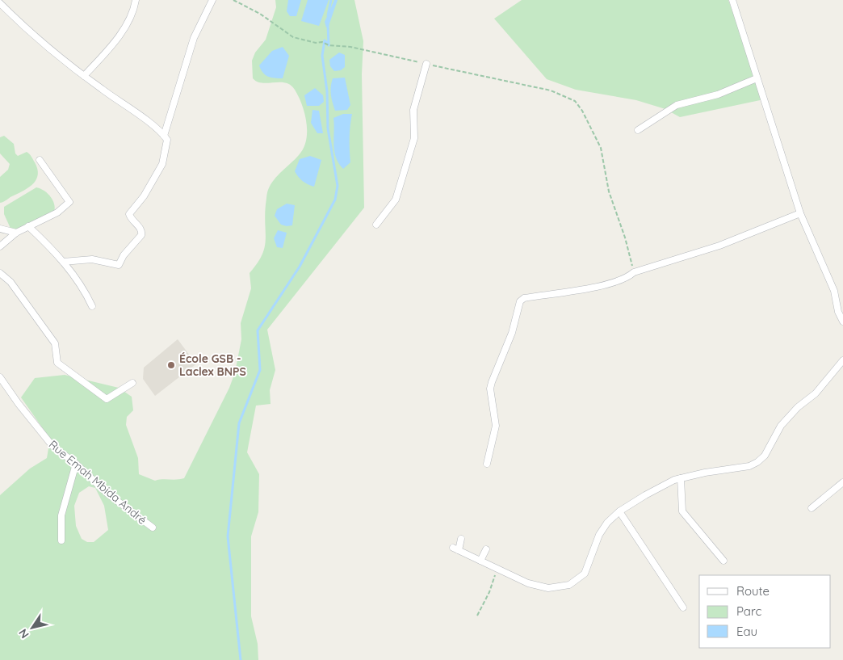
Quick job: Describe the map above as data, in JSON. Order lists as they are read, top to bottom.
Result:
{
  "streets": {
    "street": ["Rue Emah Mbida André"]
  },
  "places": ["École GSB - Laclex BNPS"],
  "legend": ["Route", "Parc", "Eau"],
  "north": "bottom left"
}
